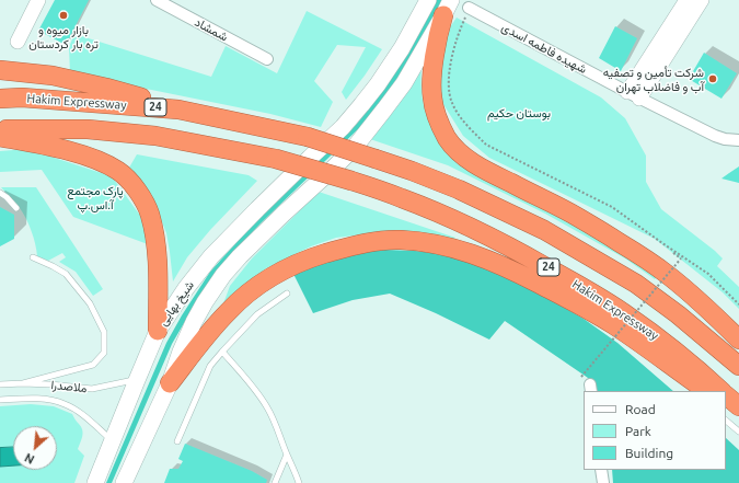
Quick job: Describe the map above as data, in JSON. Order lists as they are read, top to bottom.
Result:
{
  "streets": {
    "highway": ["Hakim Expressway", "24"],
    "main road": ["شیخ بهایی"],
    "street": ["شمشاد", "شهیده فاطمه اسدی"],
    "lane": ["ملاصدرا"]
  },
  "crossings": [
    ["شیخ بهایی", "ملاصدرا"]
  ],
  "parks": ["بوستان حکیم", "پارک مجتمع آ.اس.پ"],
  "places": ["بازار میوه و تره بار کردستان", "شركت تأمين و تصفيه آب و فاضلاب تهران"],
  "legend": ["Road", "Park", "Building"],
  "north": "bottom left"
}
